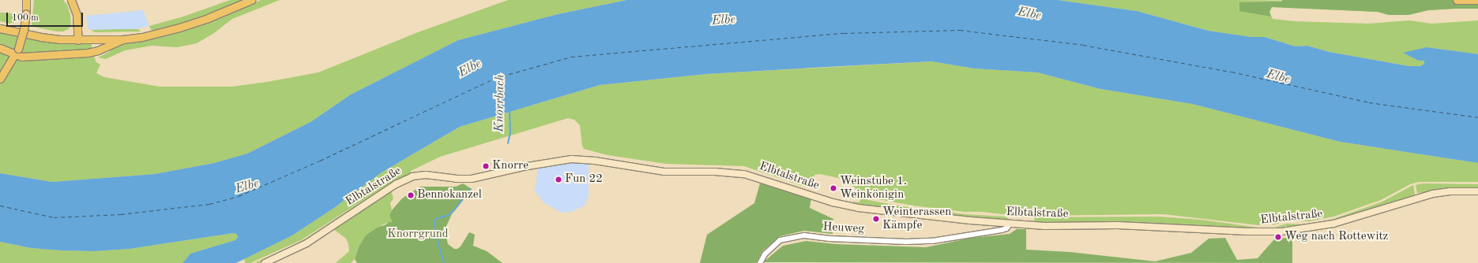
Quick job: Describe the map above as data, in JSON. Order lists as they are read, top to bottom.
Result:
{
  "streets": {
    "street": ["Elbtalstraße", "Heuweg"]
  },
  "crossings": [
    ["Elbtalstraße", "Heuweg"]
  ],
  "water": ["Elbe", "Knorrbach"],
  "parks": ["Knorrgrund"],
  "places": [
    "Knorre",
    "Fun 22",
    "Weinstube 1. Weinkönigin",
    "Bennokanzel",
    "Weinterassen Kämpfe",
    "Weg nach Rottewitz"
  ],
  "scale_bar": "100 m"
}
